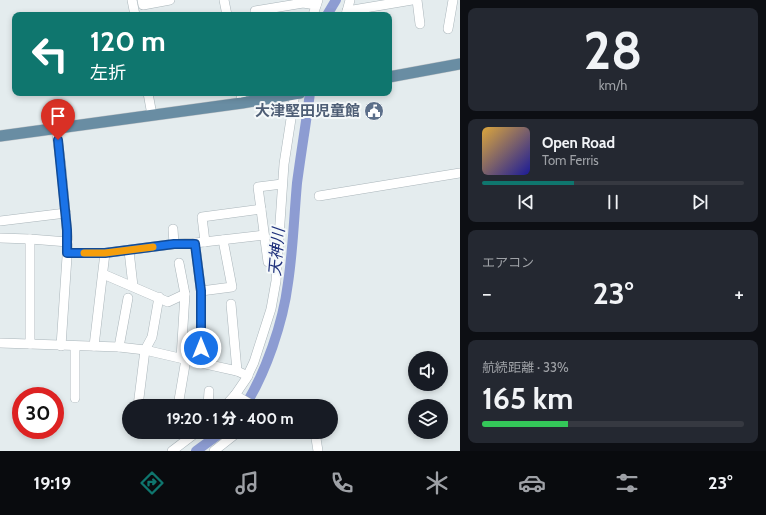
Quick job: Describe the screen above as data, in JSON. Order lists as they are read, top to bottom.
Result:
{
  "water": ["天神川"],
  "places": {
    "public building": ["大津堅田児童館"]
  },
  "page": {
    "tile": [
      ["28", "km/h"],
      "エアコン",
      ["航続距離 · 33%", "165 km"]
    ],
    "turn": ["120 m", "左折"],
    "song": ["Open Road", "Tom Ferris"],
    "heat": ["−", "23°", "+"],
    "limit": "30",
    "trip": "19:20 · 1 分 · 400 m",
    "tabs": ["19:19", "23°"]
  }
}
